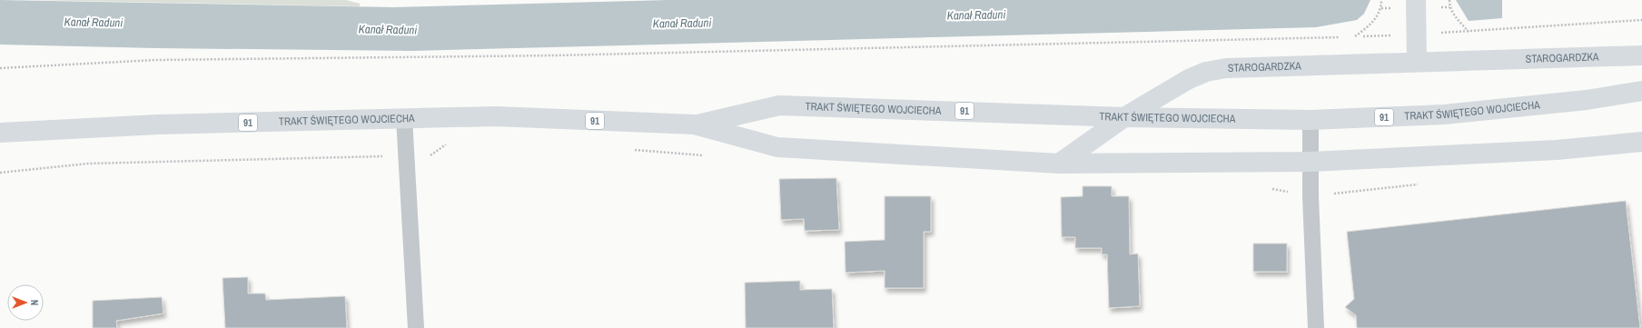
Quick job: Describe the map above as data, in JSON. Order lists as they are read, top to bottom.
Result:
{
  "streets": {
    "main road": ["STAROGARDZKA", "TRAKT ŚWIĘTEGO WOJCIECHA", "91"]
  },
  "crossings": [
    ["STAROGARDZKA", "TRAKT ŚWIĘTEGO WOJCIECHA"]
  ],
  "water": ["Kanał Raduni"],
  "north": "right"
}
